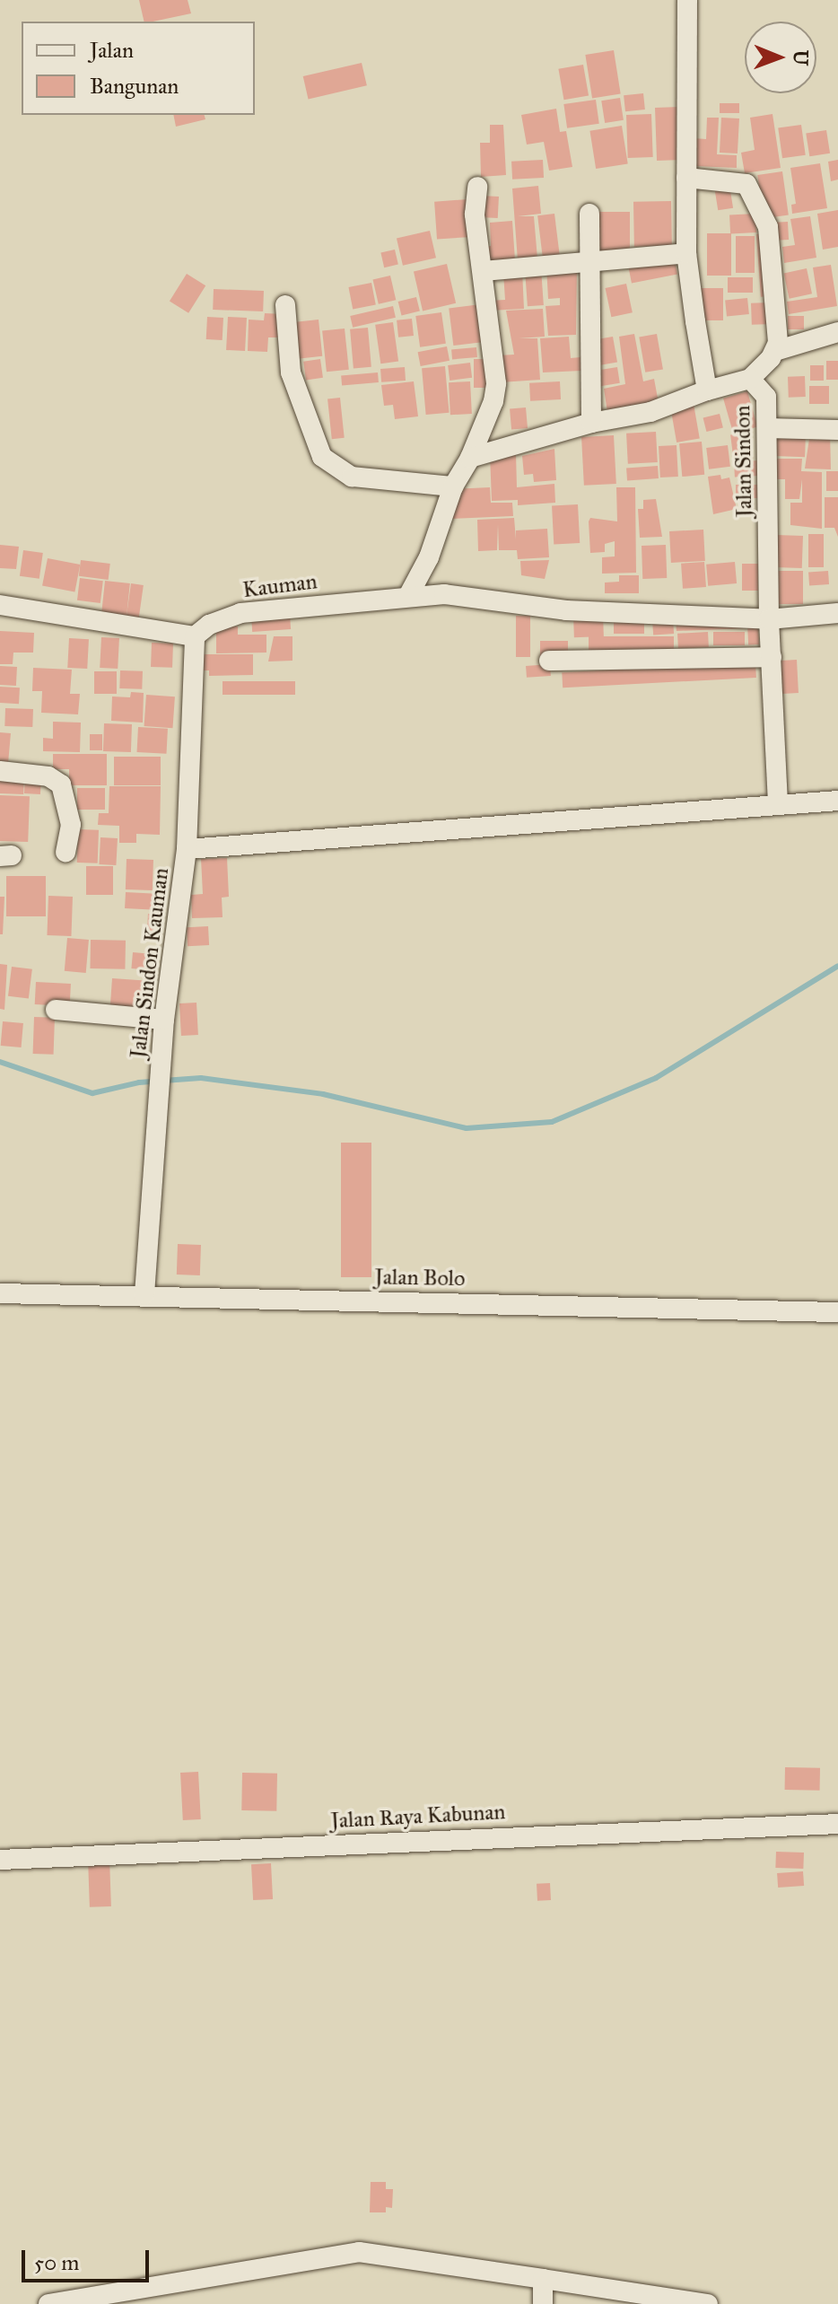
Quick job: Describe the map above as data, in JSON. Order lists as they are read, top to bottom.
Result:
{
  "streets": {
    "street": [
      "Jalan Sindon",
      "Kauman",
      "Jalan Sindon Kauman",
      "Jalan Bolo",
      "Jalan Raya Kabunan"
    ]
  },
  "crossings": [
    ["Kauman", "Jalan Sindon Kauman"],
    ["Jalan Sindon Kauman", "Jalan Bolo"]
  ],
  "legend": ["Jalan", "Bangunan"],
  "scale_bar": "50 m",
  "north": "right"
}
